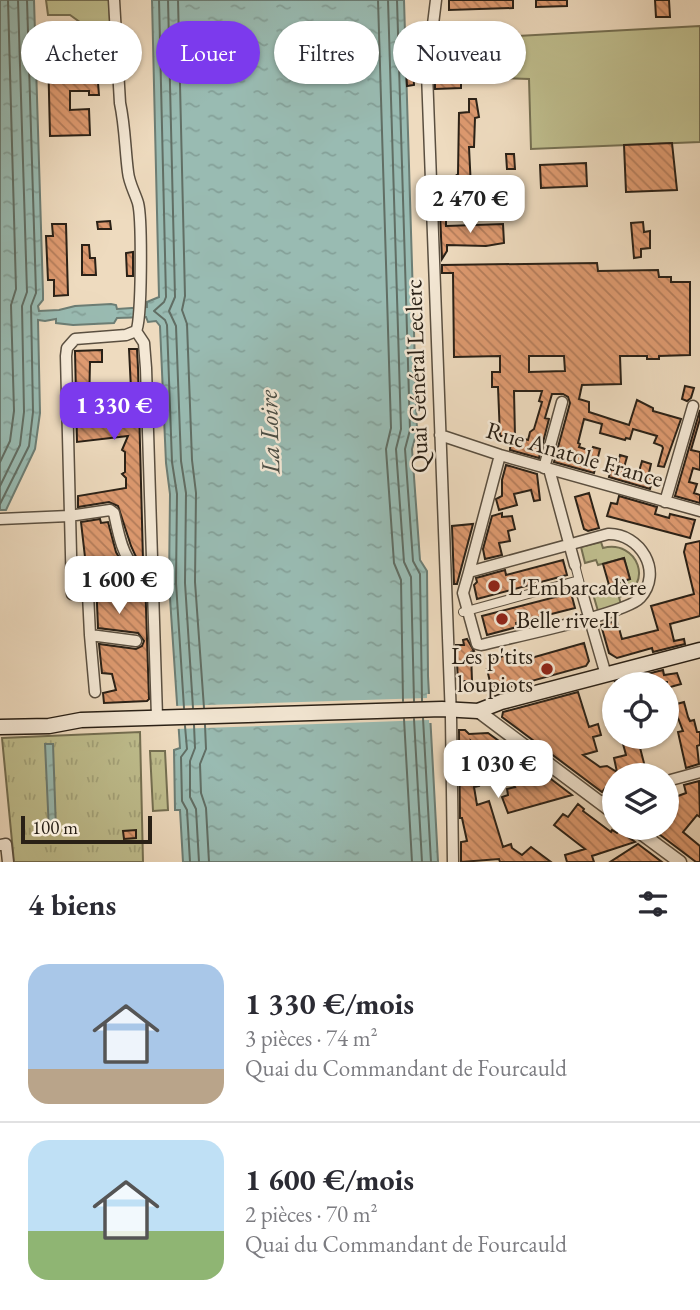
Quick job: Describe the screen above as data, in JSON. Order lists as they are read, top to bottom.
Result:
{
  "streets": {
    "street": ["Quai Général Leclerc", "Rue Anatole France"]
  },
  "crossings": [
    ["Quai Général Leclerc", "Rue Anatole France"]
  ],
  "water": ["La Loire"],
  "places": ["L'Embarcadère", "Belle rive II", "Les p'tits loupiots"],
  "scale_bar": "100 m",
  "page": {
    "chip": [
      "Acheter",
      "Louer",
      "Filtres",
      "Nouveau"
    ],
    "price": [
      "2 470 €",
      "1 330 €",
      "1 600 €",
      "1 030 €"
    ],
    "scale": "100 m",
    "heading": "4 biens",
    "list": [
      {
        "name": "1 330 €/mois",
        "note": "3 pièces · 74 m² · Quai du Commandant de Fourcauld"
      },
      {
        "name": "1 600 €/mois",
        "note": "2 pièces · 70 m² · Quai du Commandant de Fourcauld"
      }
    ]
  }
}
